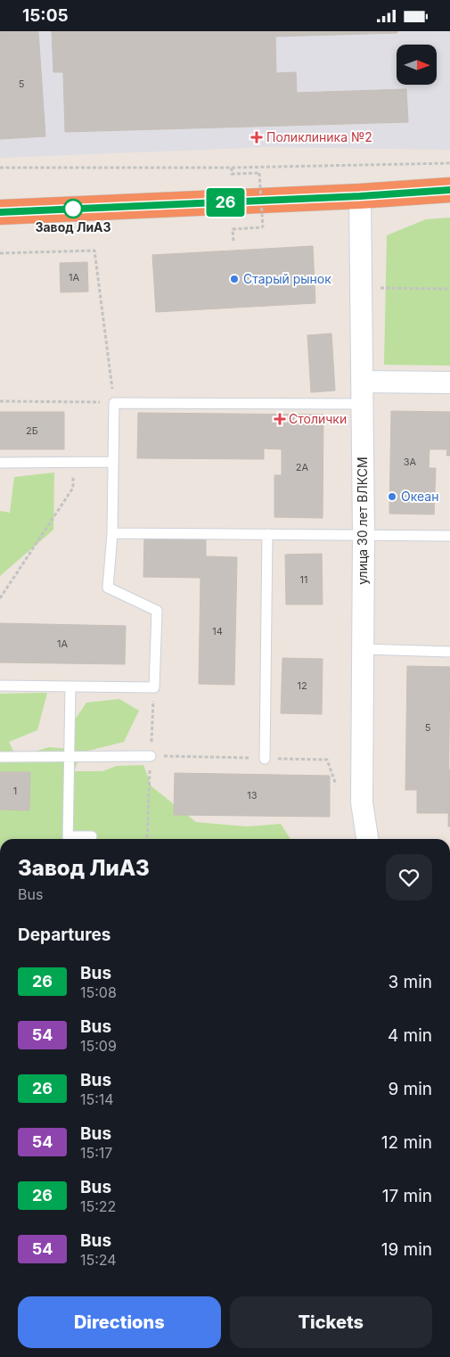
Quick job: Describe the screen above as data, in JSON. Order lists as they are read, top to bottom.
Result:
{
  "streets": {
    "street": ["улица 30 лет ВЛКСМ"]
  },
  "places": {
    "health": ["Поликлиника №2", "Столички"],
    "other": ["Завод ЛиАЗ", "Старый рынок", "Океан"]
  },
  "lines": ["bus line 26"],
  "house_numbers": [
    "5",
    "1А",
    "2Б",
    "3А",
    "2А",
    "11",
    "14",
    "1А",
    "12",
    "5",
    "1",
    "13"
  ],
  "north": "right",
  "page": {
    "status": "15:05",
    "on_map": "26",
    "heading": [
      ["Завод ЛиАЗ", "Bus"],
      "Departures"
    ],
    "list": [
      {
        "mark": "26",
        "name": "Bus",
        "note": "15:08",
        "value": "3 min"
      },
      {
        "mark": "54",
        "name": "Bus",
        "note": "15:09",
        "value": "4 min"
      },
      {
        "mark": "26",
        "name": "Bus",
        "note": "15:14",
        "value": "9 min"
      },
      {
        "mark": "54",
        "name": "Bus",
        "note": "15:17",
        "value": "12 min"
      },
      {
        "mark": "26",
        "name": "Bus",
        "note": "15:22",
        "value": "17 min"
      },
      {
        "mark": "54",
        "name": "Bus",
        "note": "15:24",
        "value": "19 min"
      }
    ],
    "buttons": ["Directions", "Tickets"]
  }
}
